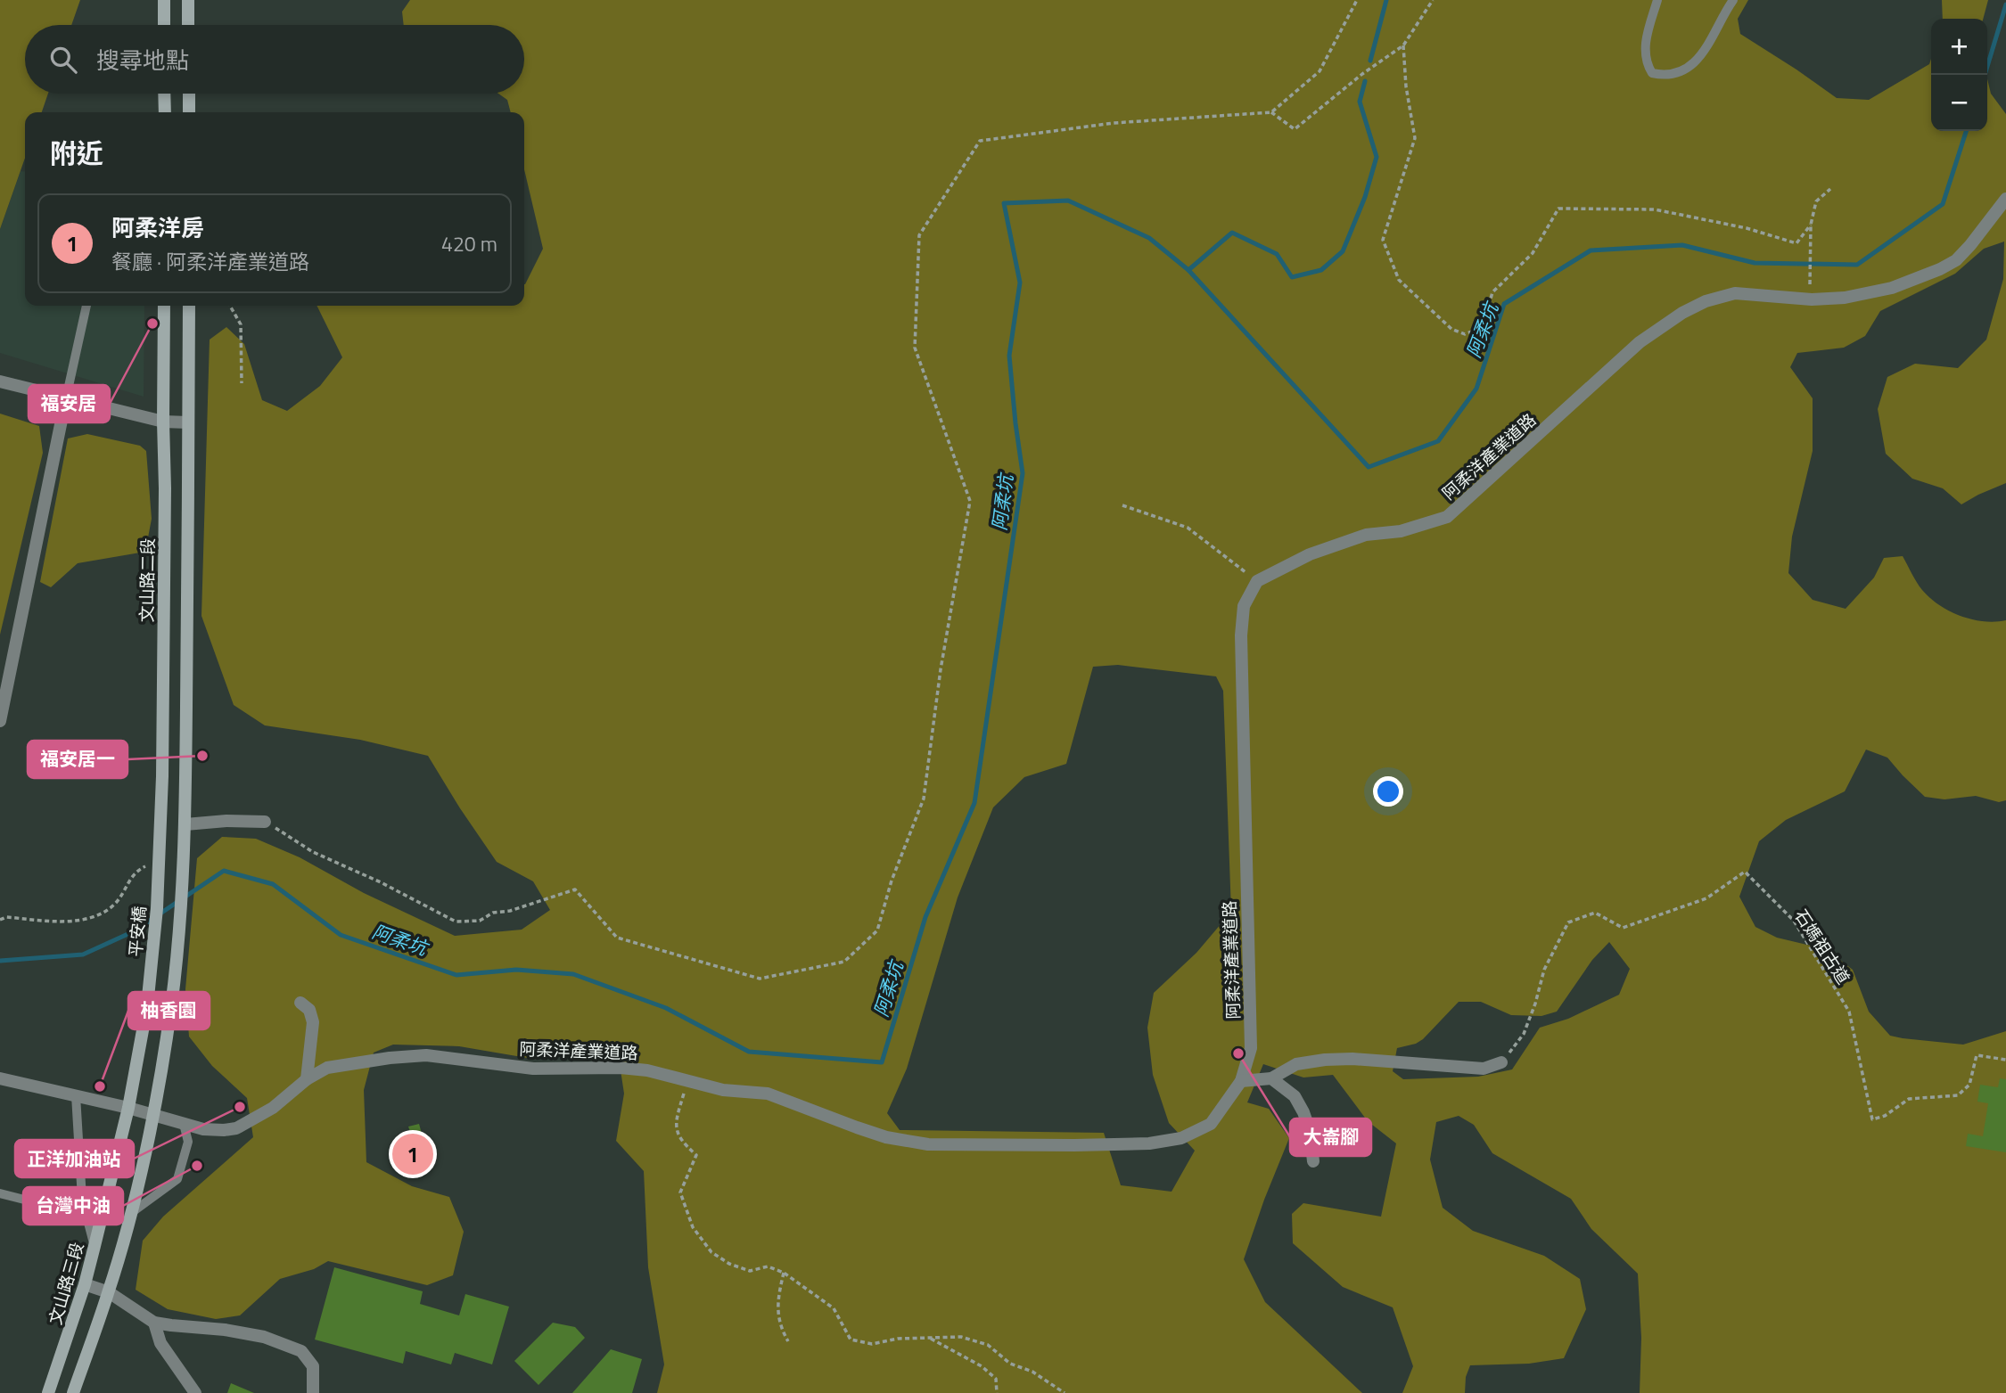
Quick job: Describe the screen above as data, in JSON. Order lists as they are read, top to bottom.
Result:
{
  "streets": {
    "main road": ["文山路二段", "平安橋", "文山路三段"],
    "street": ["阿柔洋產業道路"],
    "path": ["石媽祖古道"]
  },
  "crossings": [
    ["阿柔洋產業道路", "平安橋"],
    ["阿柔洋產業道路", "文山路三段"],
    ["文山路二段", "平安橋"],
    ["平安橋", "文山路三段"]
  ],
  "water": ["阿柔坑"],
  "places": [
    "福安居",
    "福安居一",
    "大崙腳",
    "柚香園",
    "正洋加油站",
    "台灣中油"
  ],
  "page": {
    "map_buttons": ["+", "−"],
    "search": "搜尋地點",
    "heading": "附近",
    "list": [
      {
        "mark": "1",
        "name": "阿柔洋房",
        "note": "餐廳 · 阿柔洋產業道路",
        "value": "420 m"
      }
    ],
    "pins": "1"
  }
}
